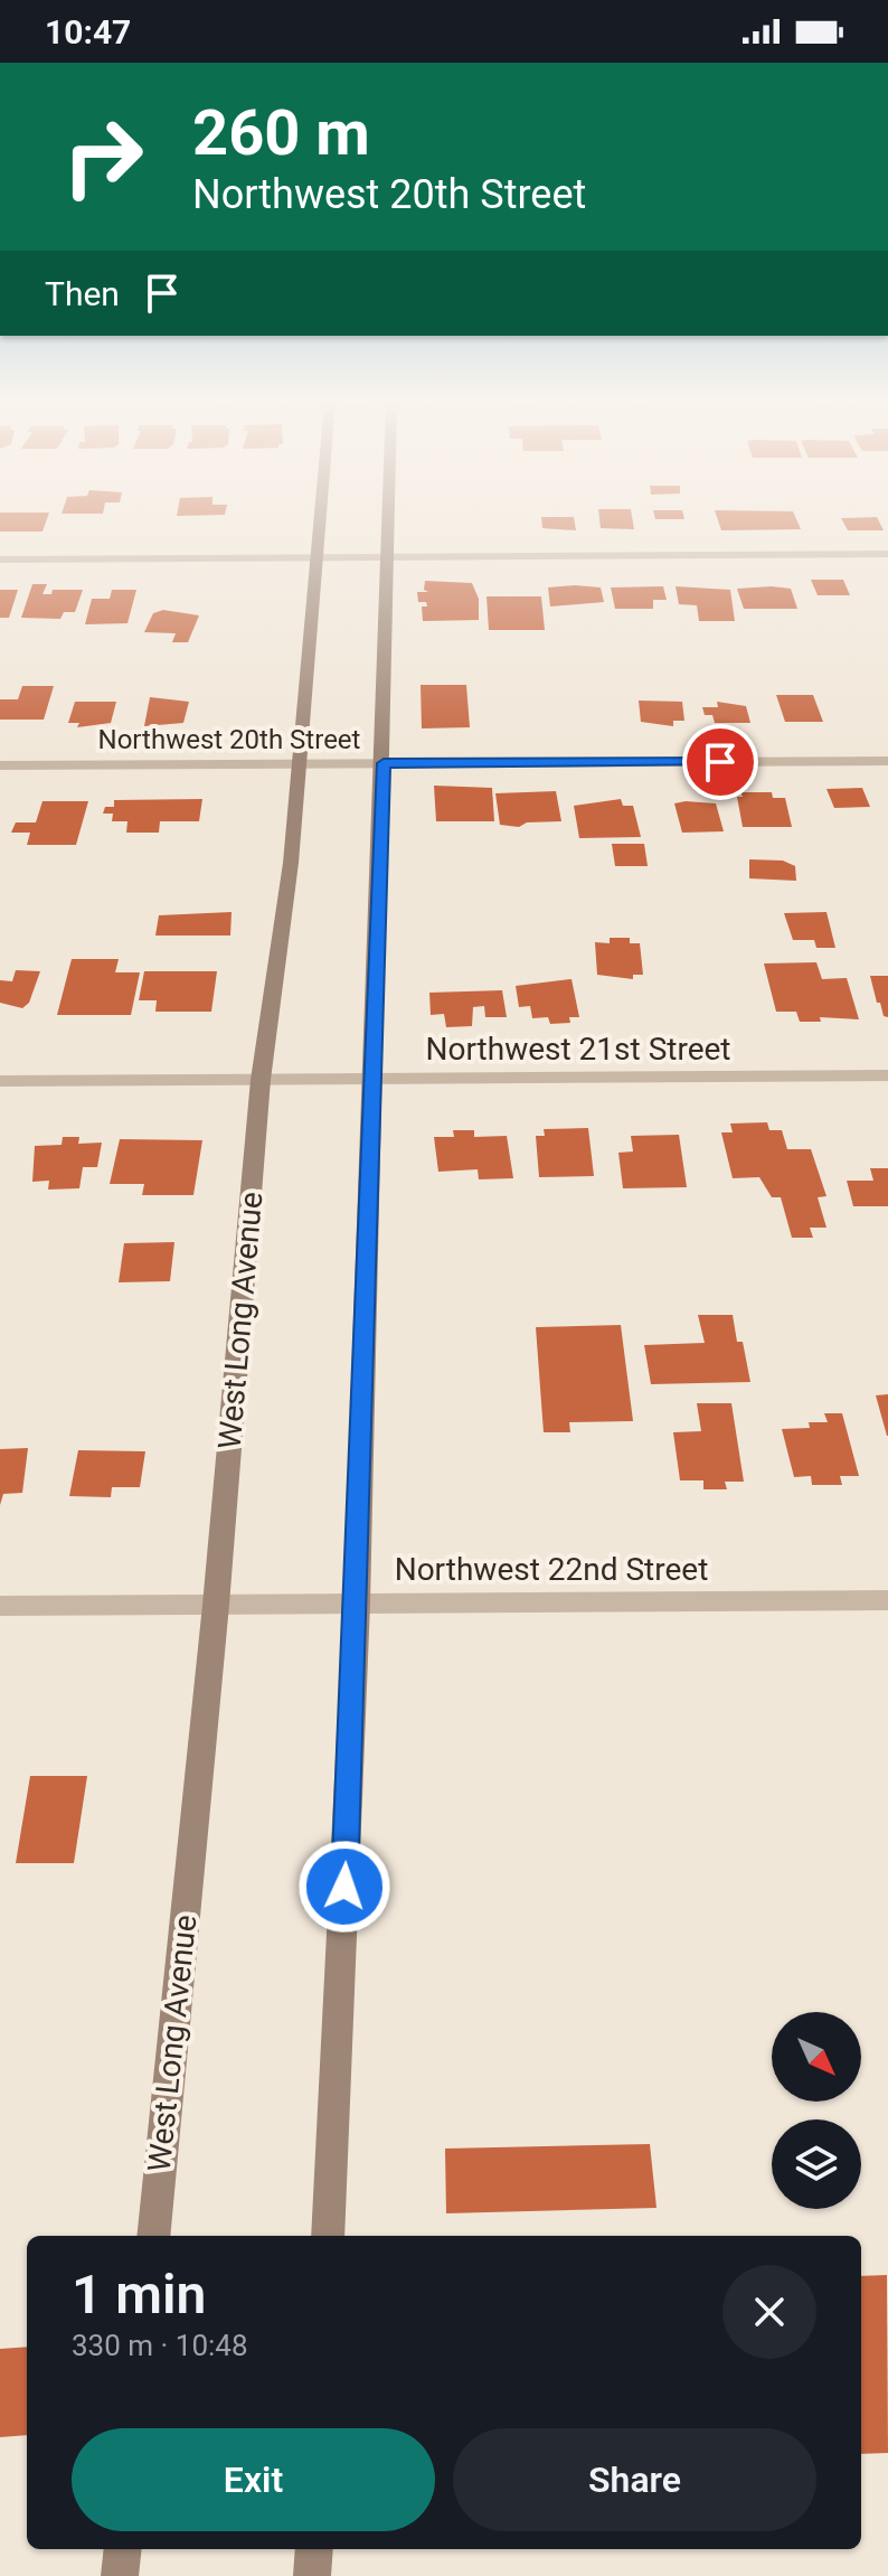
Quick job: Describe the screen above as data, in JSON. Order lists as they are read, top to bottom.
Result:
{
  "streets": {
    "main road": ["West Long Avenue"],
    "street": ["Northwest 20th Street", "Northwest 21st Street", "Northwest 22nd Street"]
  },
  "crossings": [
    ["Northwest 20th Street", "West Long Avenue"],
    ["Northwest 21st Street", "West Long Avenue"],
    ["West Long Avenue", "Northwest 22nd Street"]
  ],
  "north": "bottom right",
  "page": {
    "status": "10:47",
    "turn": ["260 m", "Northwest 20th Street"],
    "then": "Then",
    "heading": ["1 min", "330 m · 10:48"],
    "buttons": ["Exit", "Share"]
  }
}
